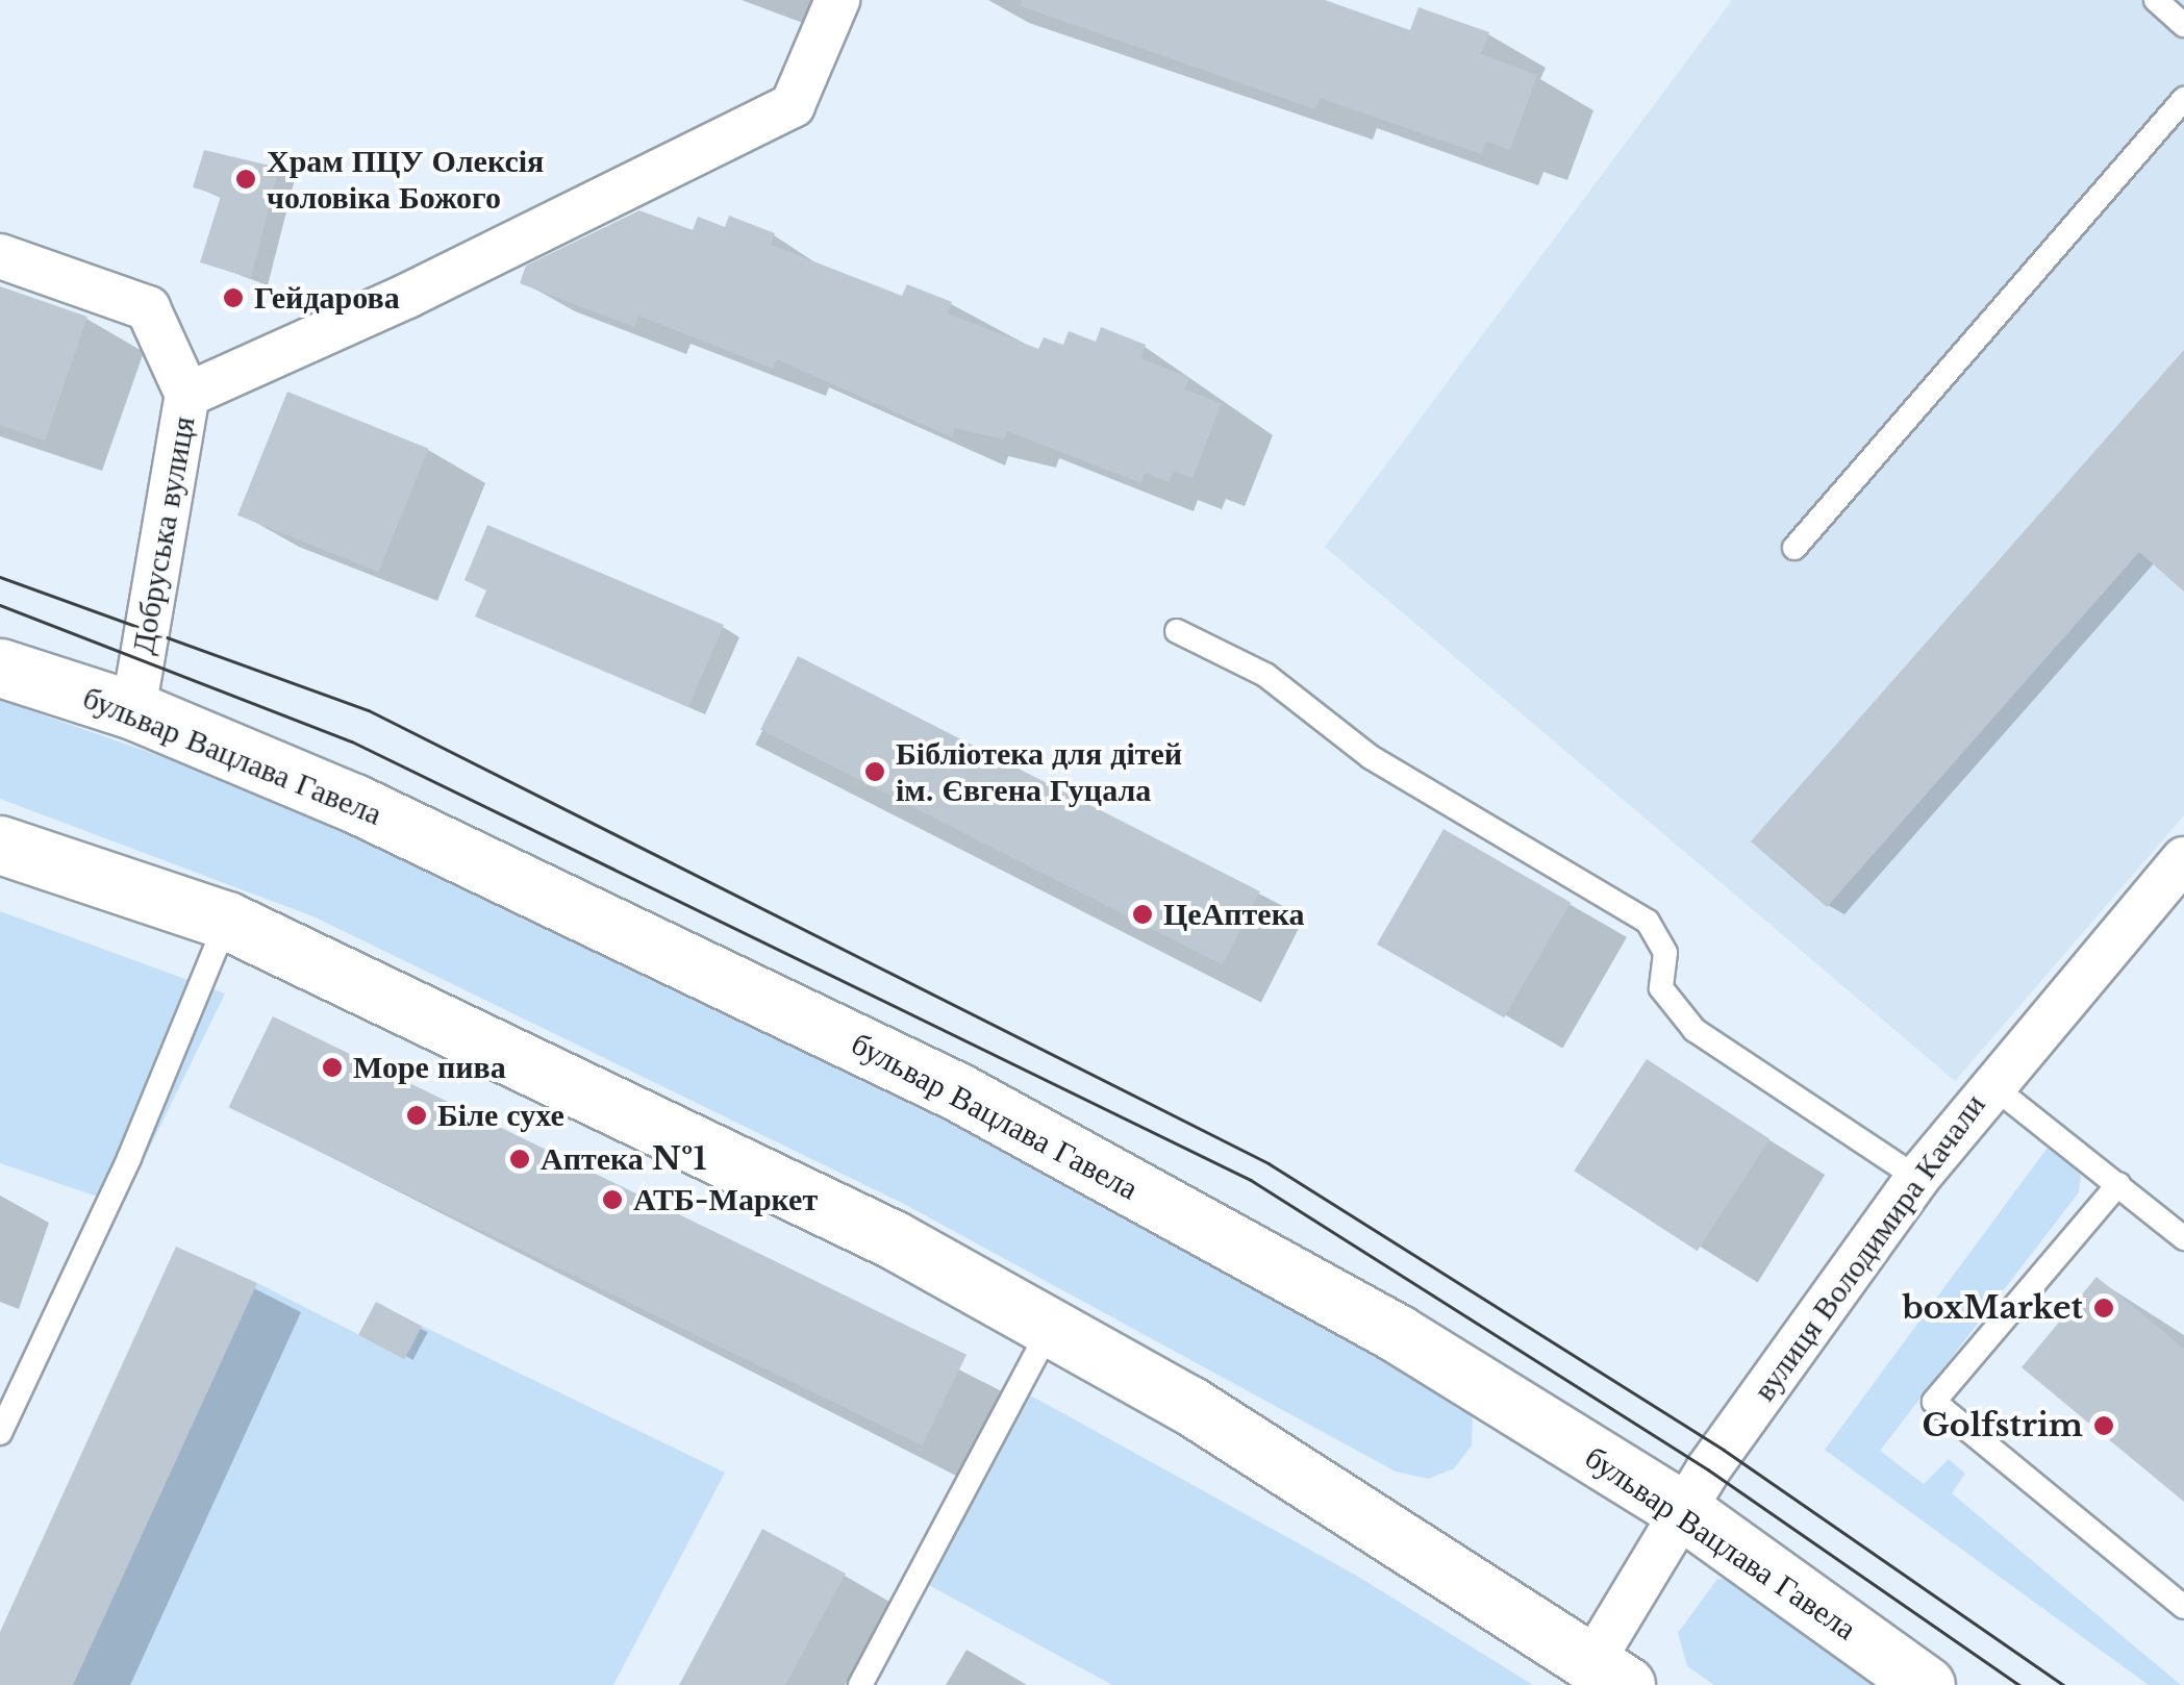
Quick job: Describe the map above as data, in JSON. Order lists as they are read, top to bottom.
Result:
{
  "streets": {
    "main road": ["бульвар Вацлава Гавела"],
    "street": ["Добруська вулиця", "вулиця Володимира Качали"]
  },
  "crossings": [
    ["Добруська вулиця", "бульвар Вацлава Гавела"],
    ["бульвар Вацлава Гавела", "вулиця Володимира Качали"]
  ],
  "places": [
    "Храм ПЦУ Олексія чоловіка Божого",
    "Гейдарова",
    "Бібліотека для дітей ім. Євгена Гуцала",
    "ЦеАптека",
    "Море пива",
    "Біле сухе",
    "Аптека №1",
    "АТБ-Маркет",
    "boxMarket",
    "Golfstrim"
  ]
}
